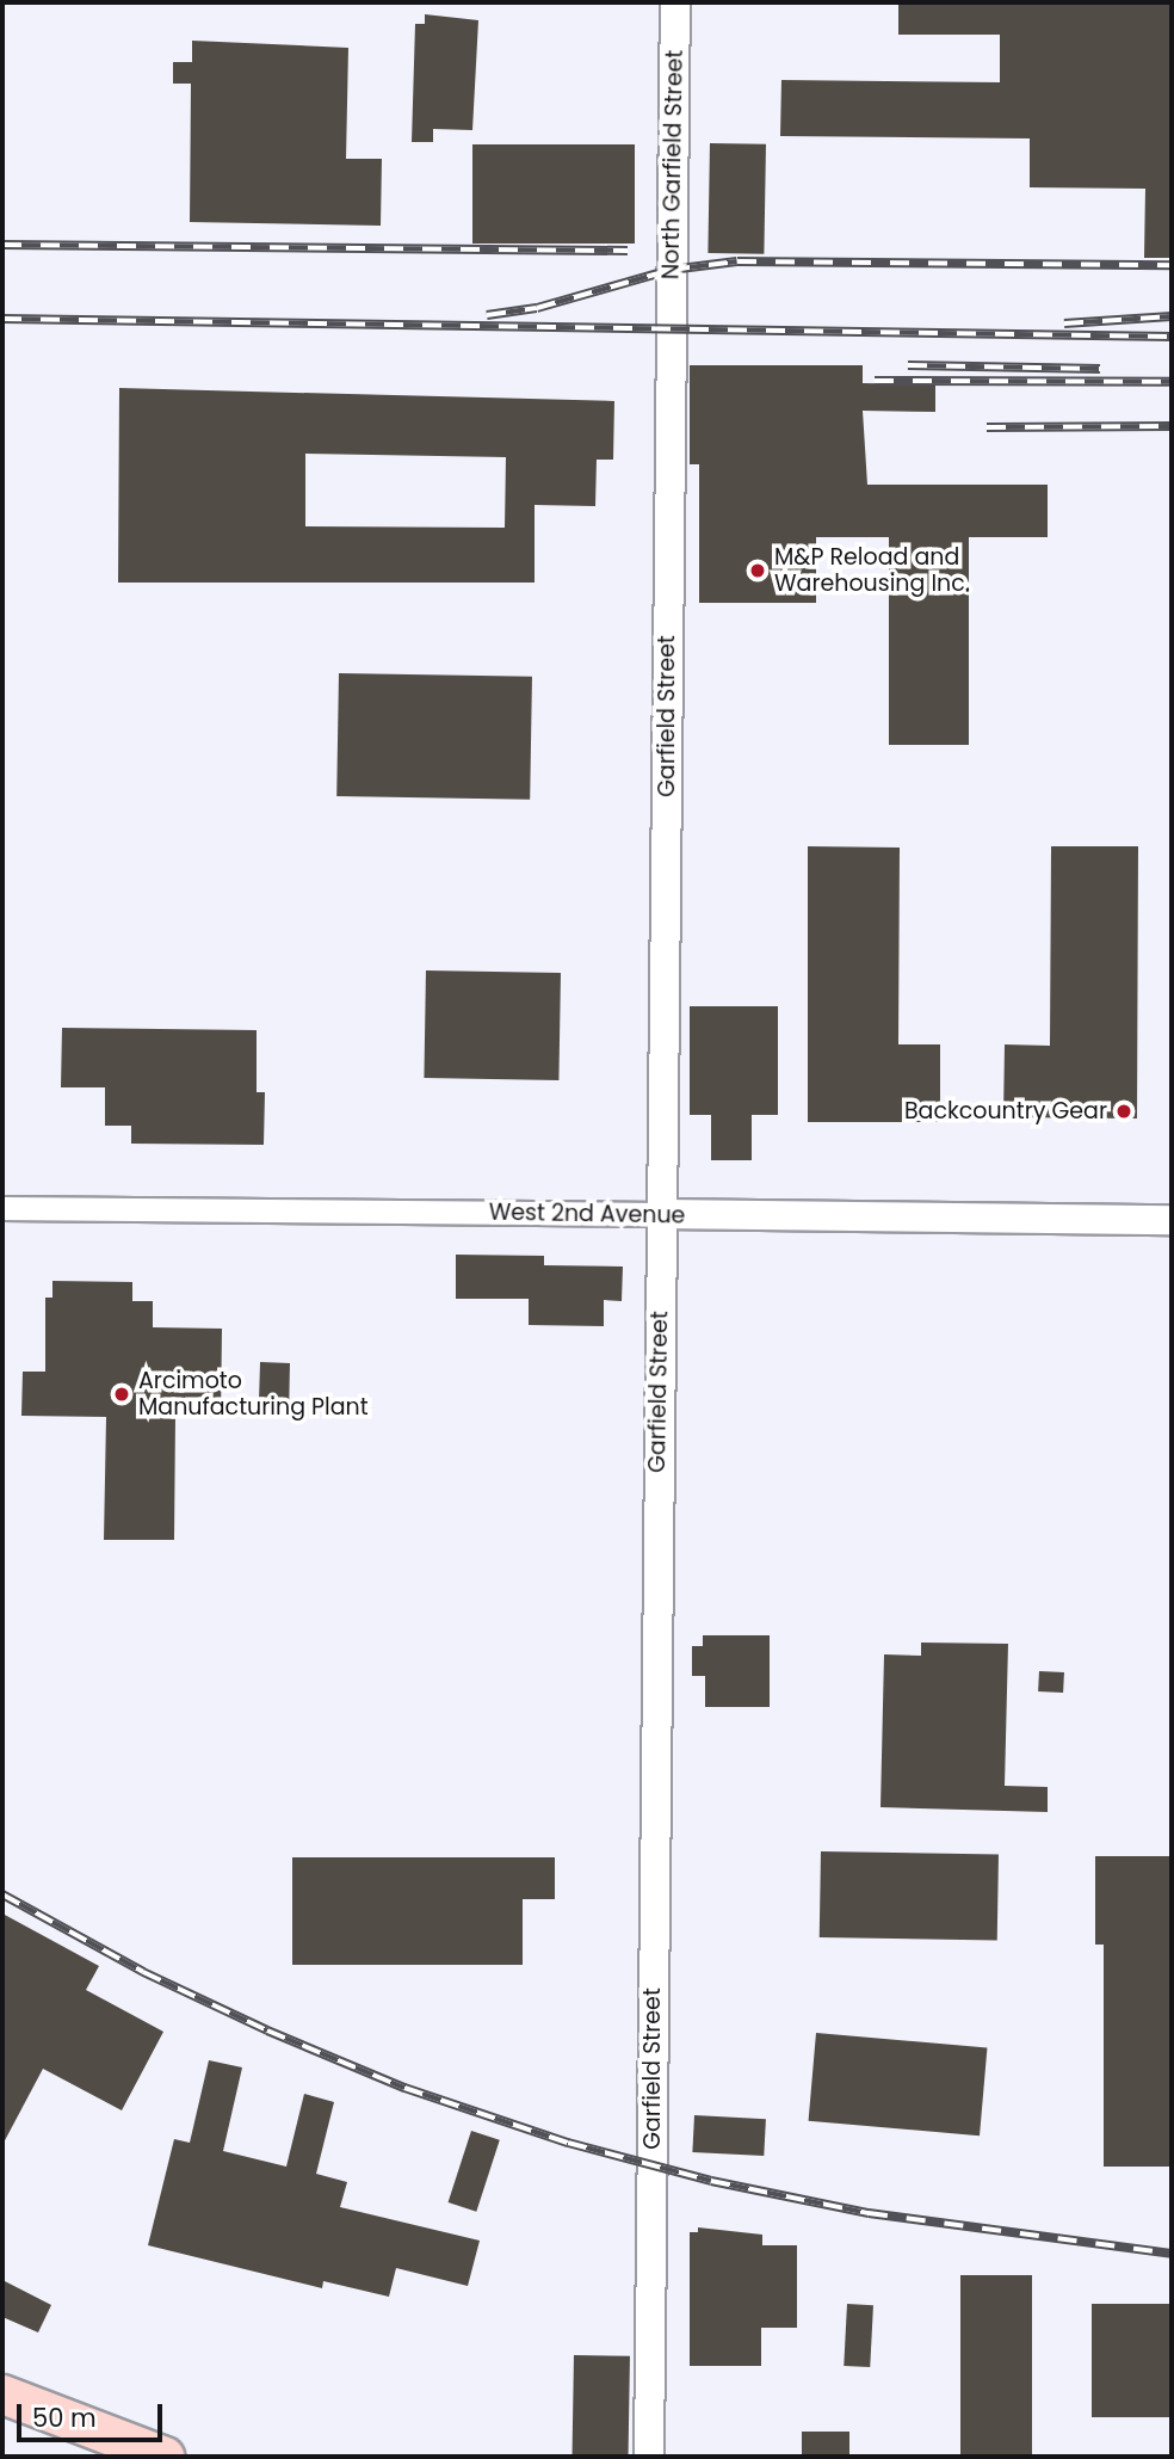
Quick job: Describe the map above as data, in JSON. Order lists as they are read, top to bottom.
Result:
{
  "streets": {
    "street": ["North Garfield Street", "Garfield Street", "West 2nd Avenue"]
  },
  "crossings": [
    ["North Garfield Street", "Garfield Street"],
    ["Garfield Street", "West 2nd Avenue"]
  ],
  "places": ["M&P Reload and Warehousing Inc.", "Backcountry Gear", "Arcimoto Manufacturing Plant"],
  "scale_bar": "50 m"
}
